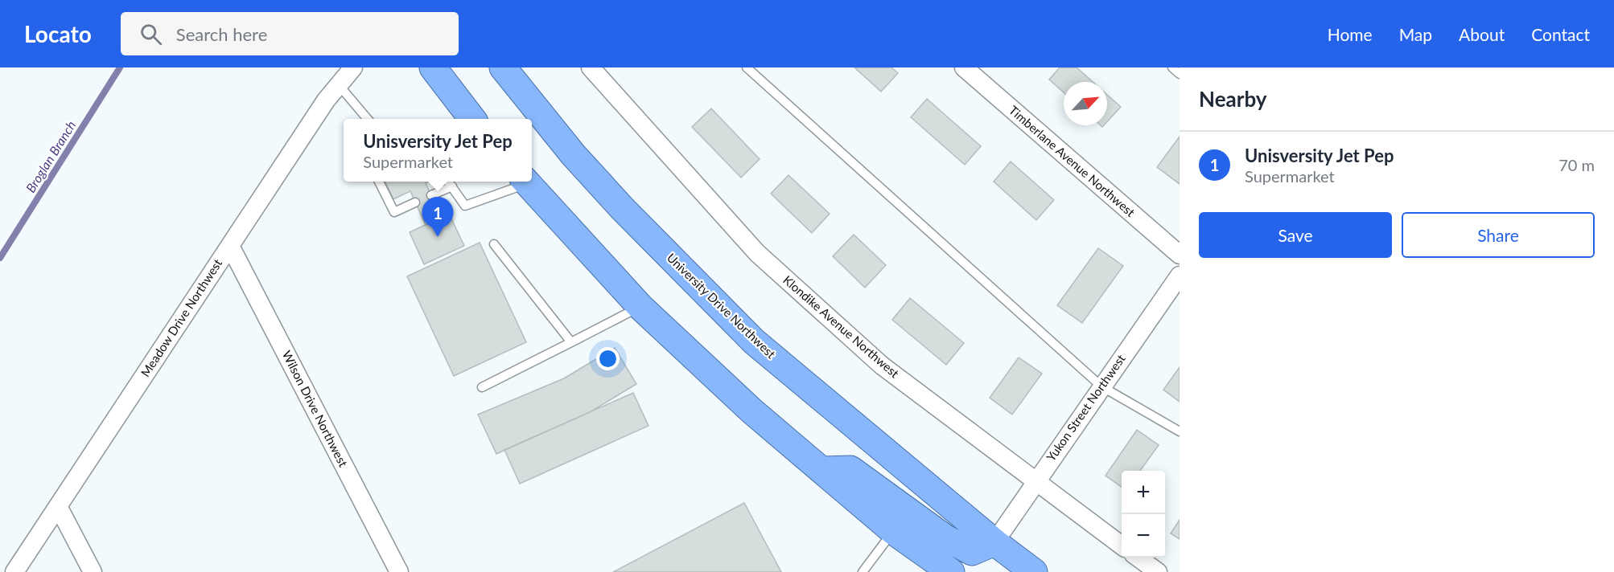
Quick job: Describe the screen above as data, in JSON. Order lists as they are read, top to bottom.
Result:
{
  "streets": {
    "highway": ["University Drive Northwest"],
    "street": [
      "Timberlane Avenue Northwest",
      "Meadow Drive Northwest",
      "Klondike Avenue Northwest",
      "Yukon Street Northwest",
      "Wilson Drive Northwest"
    ]
  },
  "crossings": [
    ["University Drive Northwest", "Yukon Street Northwest"],
    ["Meadow Drive Northwest", "Wilson Drive Northwest"],
    ["Klondike Avenue Northwest", "Yukon Street Northwest"]
  ],
  "water": ["Broglan Branch"],
  "north": "top right",
  "page": {
    "header": "Locato",
    "search": "Search here",
    "nav": [
      "Home",
      "Map",
      "About",
      "Contact"
    ],
    "heading": "Nearby",
    "popup": ["Unisversity Jet Pep", "Supermarket"],
    "list": [
      {
        "mark": "1",
        "name": "Unisversity Jet Pep",
        "note": "Supermarket",
        "value": "70 m"
      }
    ],
    "pins": "1",
    "buttons": ["Save", "Share"],
    "map_buttons": ["+", "−"]
  }
}
